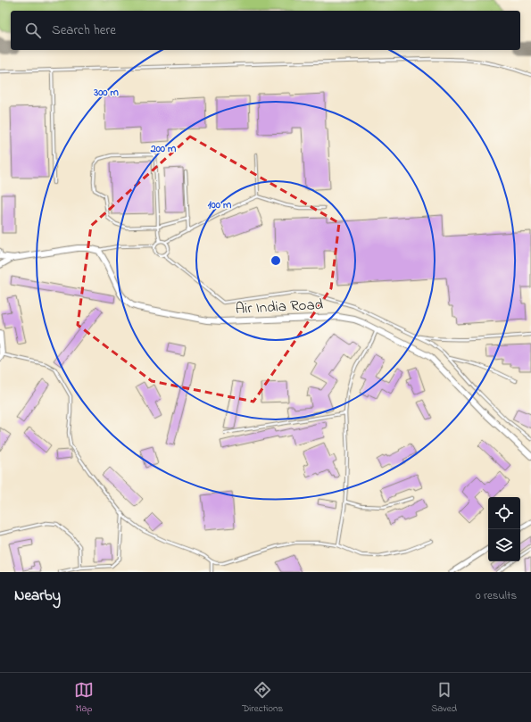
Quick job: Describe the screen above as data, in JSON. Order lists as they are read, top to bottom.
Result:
{
  "streets": {
    "street": ["Air India Road"]
  },
  "page": {
    "search": "Search here",
    "heading": ["Nearby", "0 results"],
    "nav": ["Map", "Directions", "Saved"]
  },
  "rings": ["300 m", "200 m", "100 m"]
}
